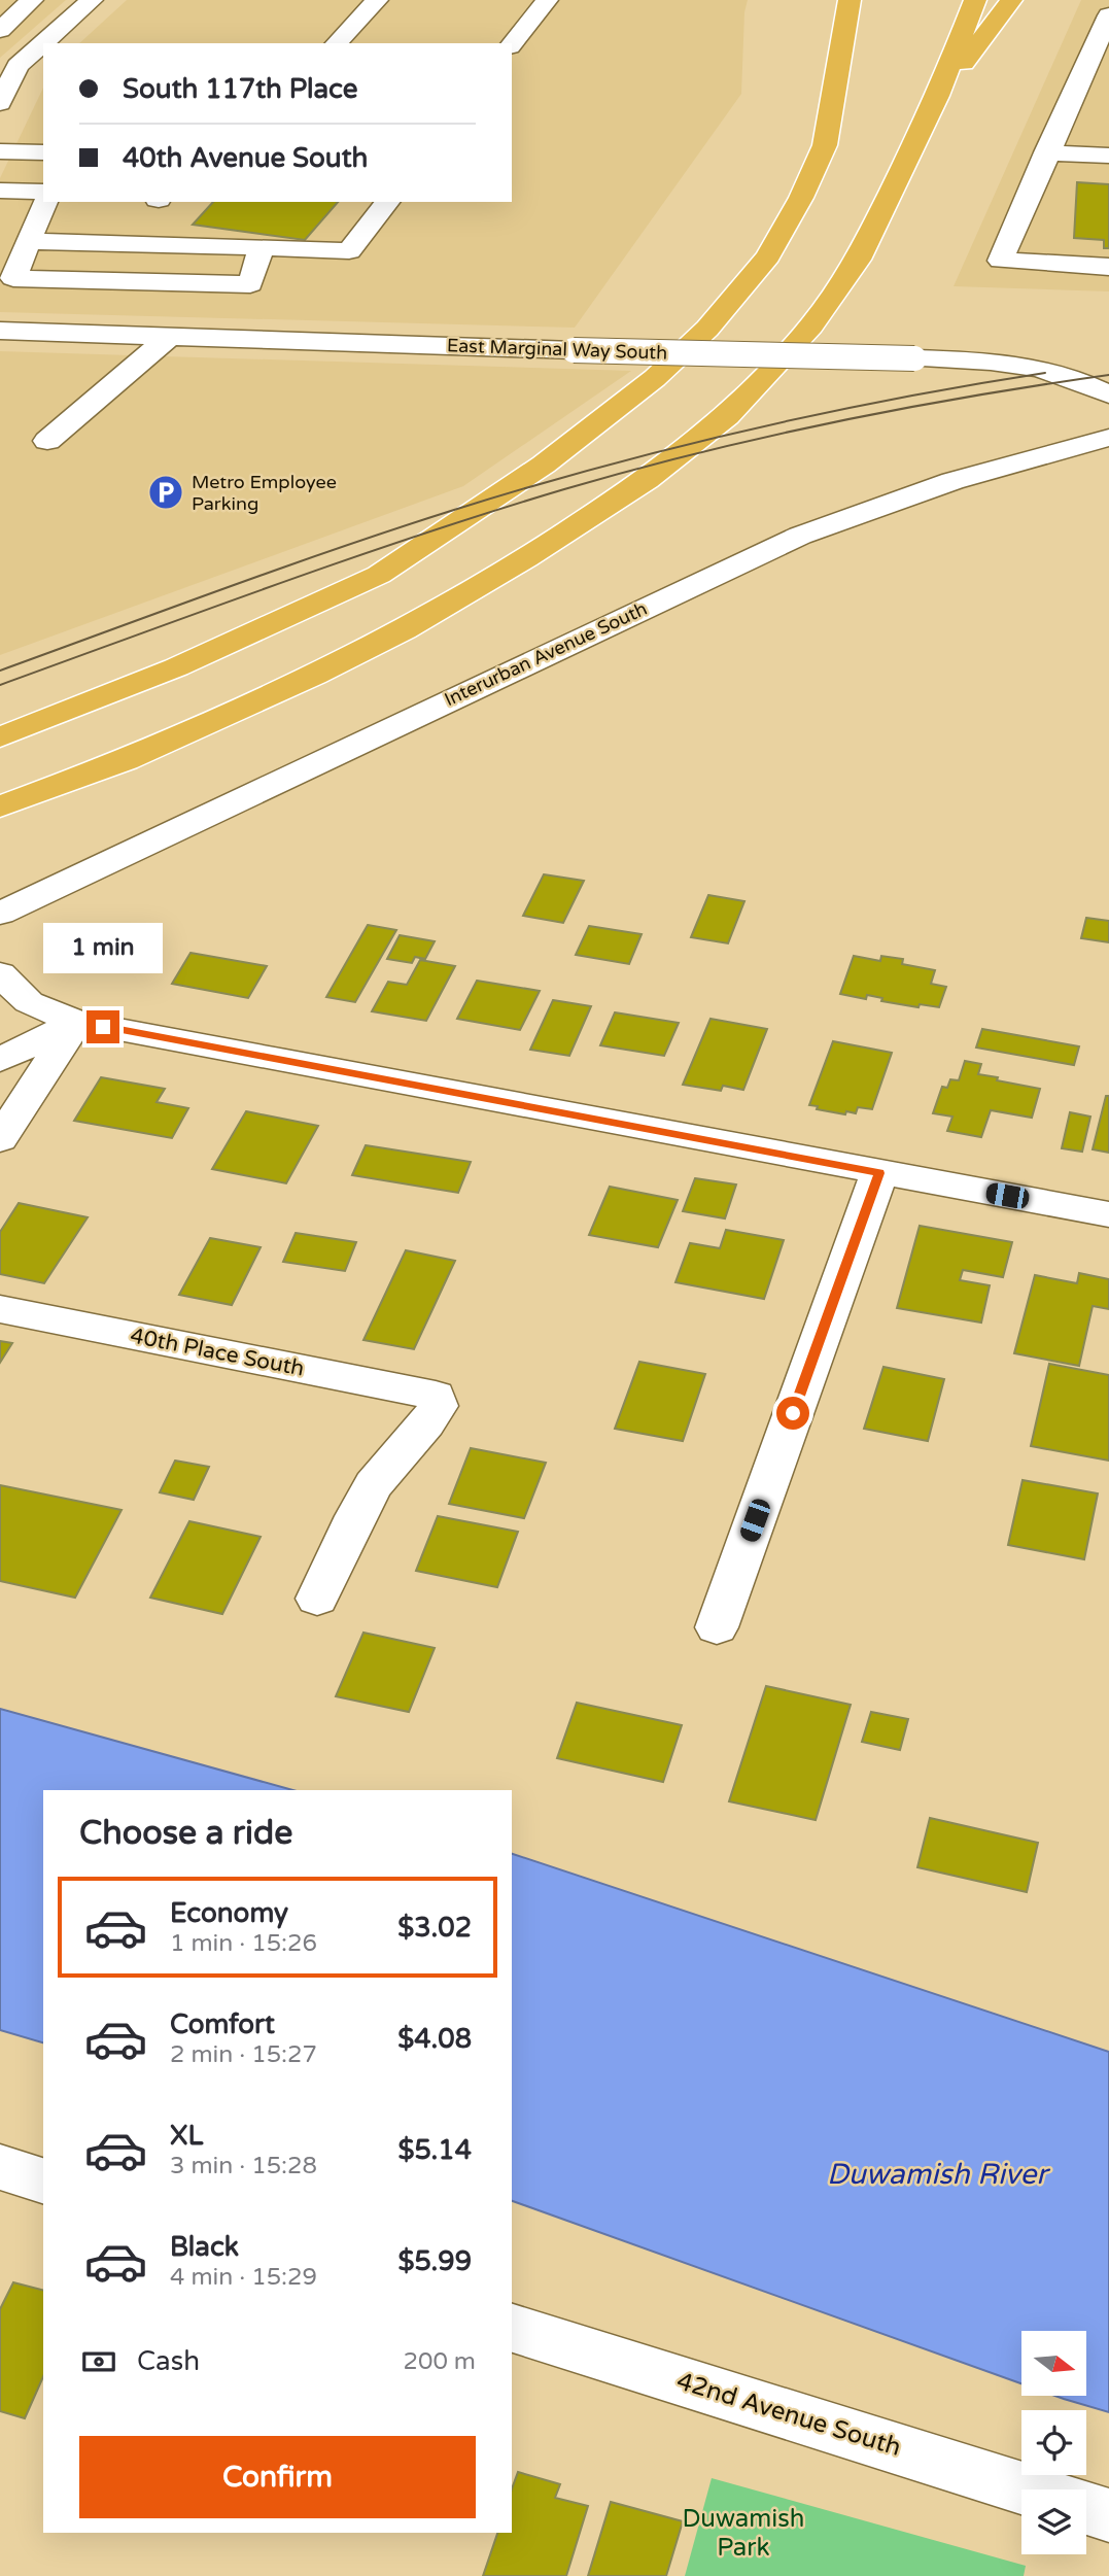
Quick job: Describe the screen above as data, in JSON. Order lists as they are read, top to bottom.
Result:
{
  "streets": {
    "street": [
      "East Marginal Way South",
      "Interurban Avenue South",
      "40th Place South",
      "42nd Avenue South"
    ]
  },
  "water": ["Duwamish River"],
  "parks": ["Duwamish Park"],
  "places": {
    "parking": ["Metro Employee Parking"]
  },
  "north": "right",
  "page": {
    "banner": ["South 117th Place", "40th Avenue South"],
    "bubble": "1 min",
    "heading": "Choose a ride",
    "list": [
      {
        "name": "Economy",
        "note": "1 min · 15:26",
        "value": "$3.02"
      },
      {
        "name": "Comfort",
        "note": "2 min · 15:27",
        "value": "$4.08"
      },
      {
        "name": "XL",
        "note": "3 min · 15:28",
        "value": "$5.14"
      },
      {
        "name": "Black",
        "note": "4 min · 15:29",
        "value": "$5.99"
      }
    ],
    "pay": ["Cash", "200 m"],
    "buttons": "Confirm"
  }
}
